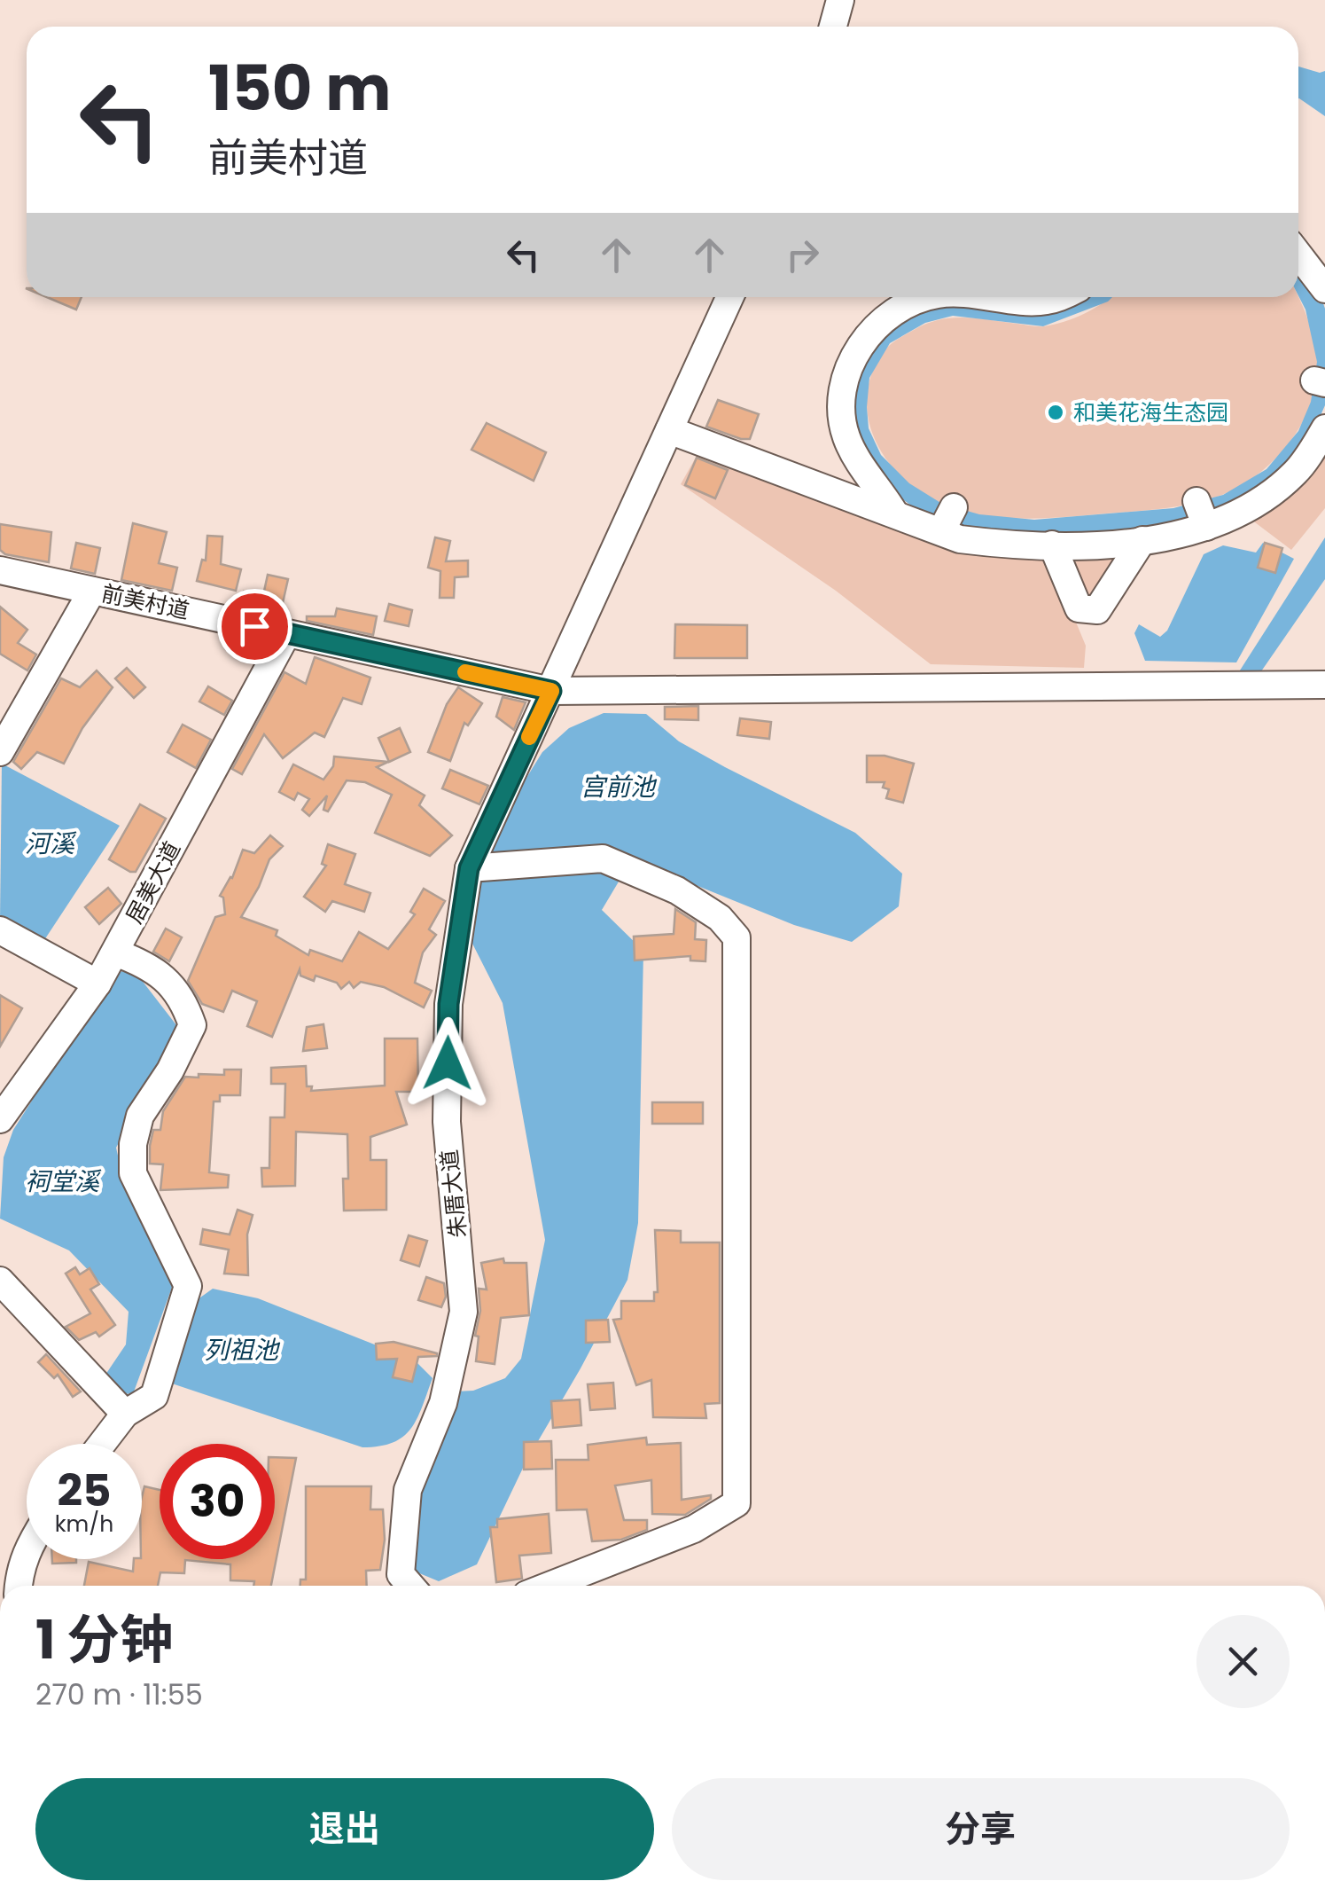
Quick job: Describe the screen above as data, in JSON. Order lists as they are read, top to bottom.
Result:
{
  "streets": {
    "street": ["前美村道", "居美大道", "朱厝大道"]
  },
  "crossings": [
    ["前美村道", "居美大道"],
    ["前美村道", "朱厝大道"]
  ],
  "water": [
    "宫前池",
    "河溪",
    "祠堂溪",
    "列祖池"
  ],
  "places": ["和美花海生态园"],
  "page": {
    "turn": ["150 m", "前美村道"],
    "speed": "25 km/h",
    "limit": "30",
    "heading": ["1 分钟", "270 m · 11:55"],
    "buttons": ["退出", "分享"]
  }
}
